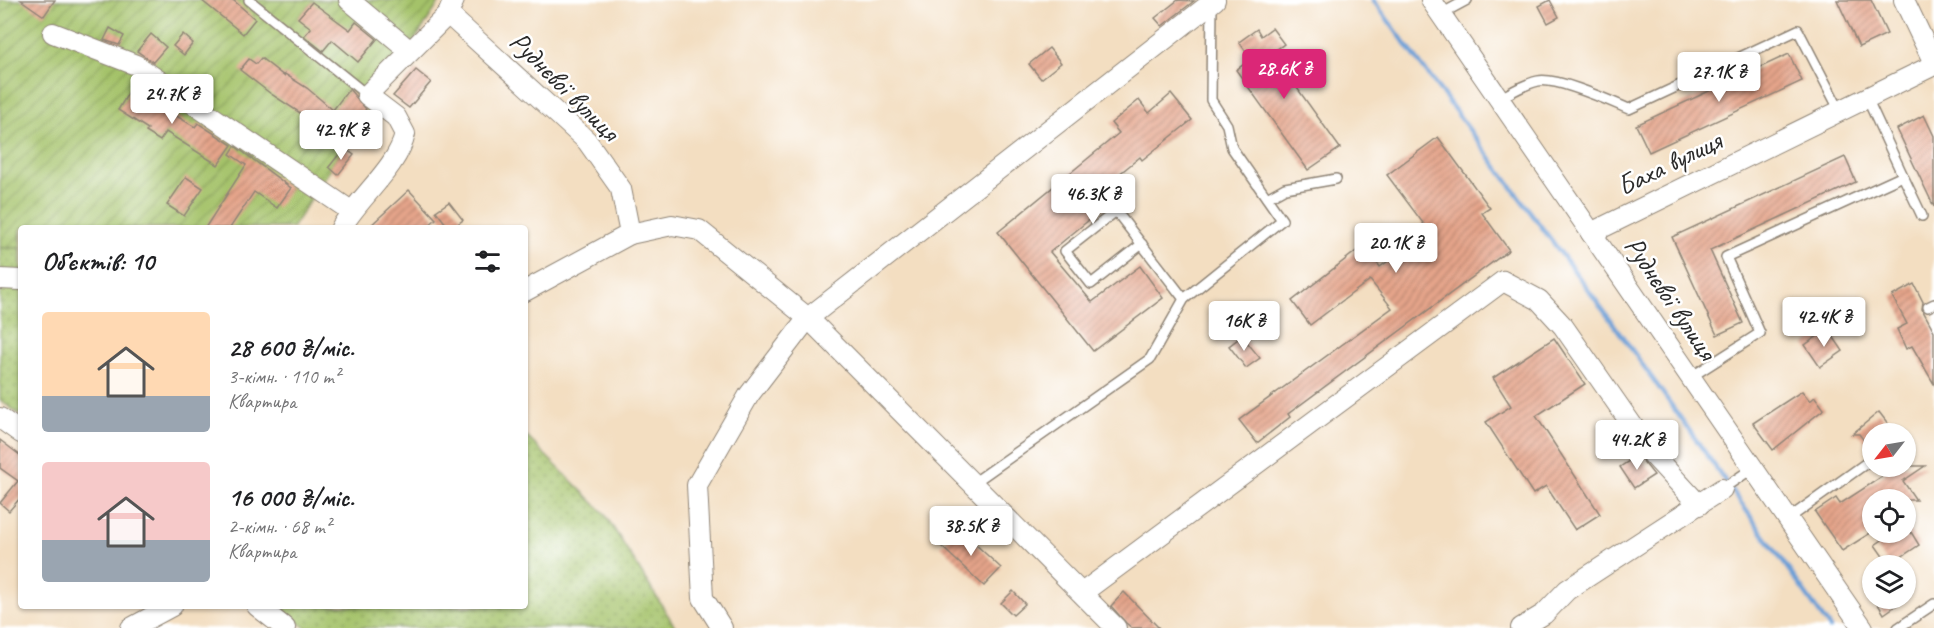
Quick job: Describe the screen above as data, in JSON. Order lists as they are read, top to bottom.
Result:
{
  "streets": {
    "street": ["Руднєвої вулиця", "Баха вулиця"]
  },
  "crossings": [
    ["Руднєвої вулиця", "Баха вулиця"]
  ],
  "north": "bottom left",
  "page": {
    "price": [
      "28.6K ₴",
      "27.1K ₴",
      "24.7K ₴",
      "42.9K ₴",
      "46.3K ₴",
      "20.1K ₴",
      "42.4K ₴",
      "16K ₴",
      "44.2K ₴",
      "38.5K ₴"
    ],
    "heading": "Об’єктів: 10",
    "list": [
      {
        "name": "28 600 ₴/міс.",
        "note": "3-кімн. · 110 m² · Квартира"
      },
      {
        "name": "16 000 ₴/міс.",
        "note": "2-кімн. · 68 m² · Квартира"
      }
    ]
  }
}
